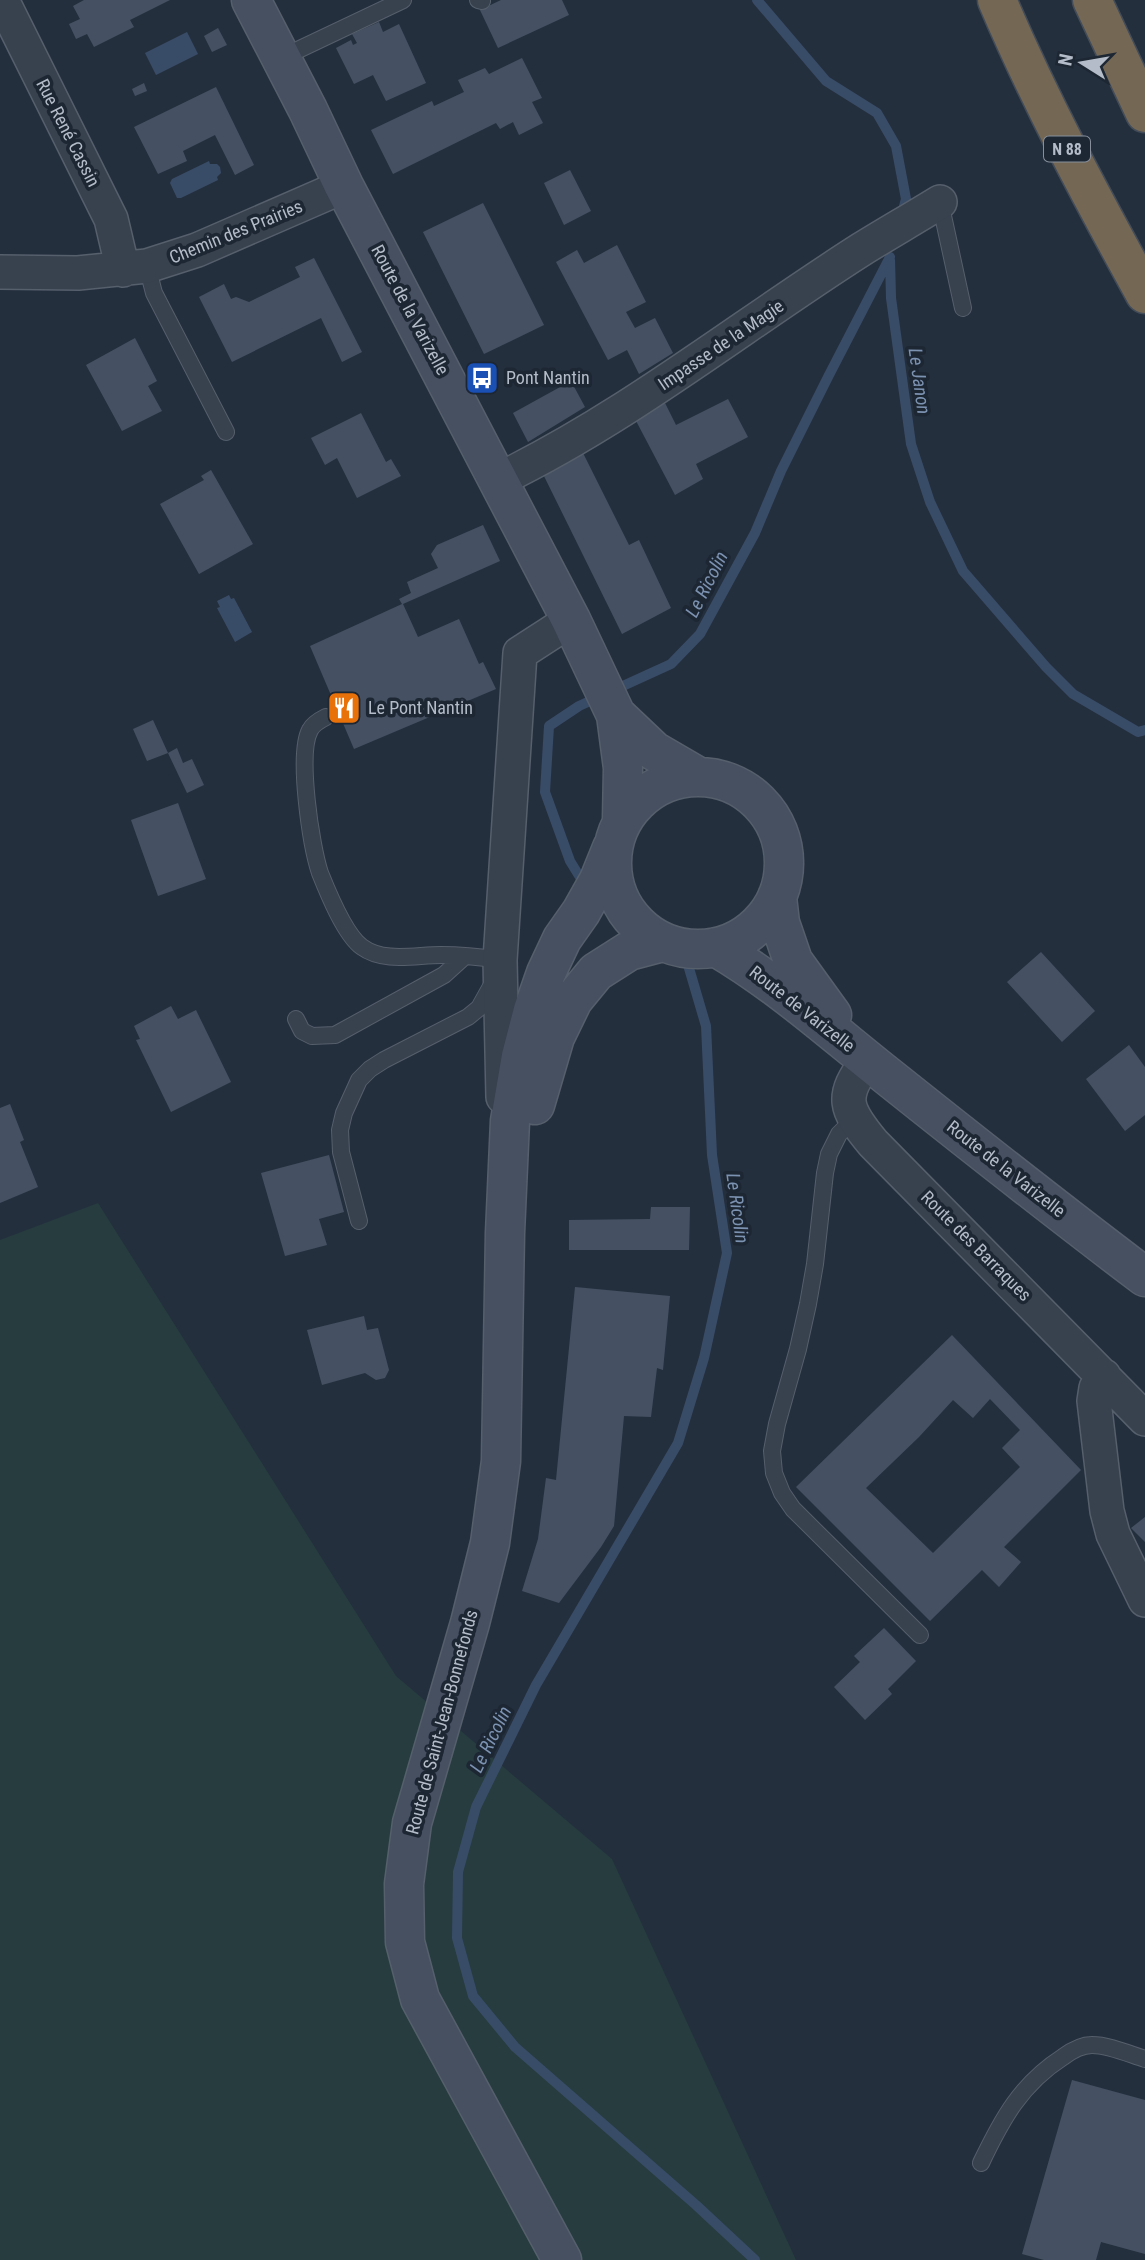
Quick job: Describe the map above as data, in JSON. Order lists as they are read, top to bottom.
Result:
{
  "streets": {
    "highway": ["N 88"],
    "main road": ["Route de la Varizelle", "Route de Varizelle", "Route de Saint-Jean-Bonnefonds"],
    "street": [
      "Rue René Cassin",
      "Chemin des Prairies",
      "Impasse de la Magie",
      "Route des Barraques"
    ]
  },
  "crossings": [
    ["Rue René Cassin", "Chemin des Prairies"],
    ["Chemin des Prairies", "Route de la Varizelle"],
    ["Route de la Varizelle", "Impasse de la Magie"],
    ["Route de la Varizelle", "Route de Varizelle"],
    ["Route de Varizelle", "Route de Saint-Jean-Bonnefonds"]
  ],
  "water": ["Le Janon", "Le Ricolin"],
  "places": {
    "bus stop": ["Pont Nantin"],
    "restaurant": ["Le Pont Nantin"]
  },
  "north": "left"
}
